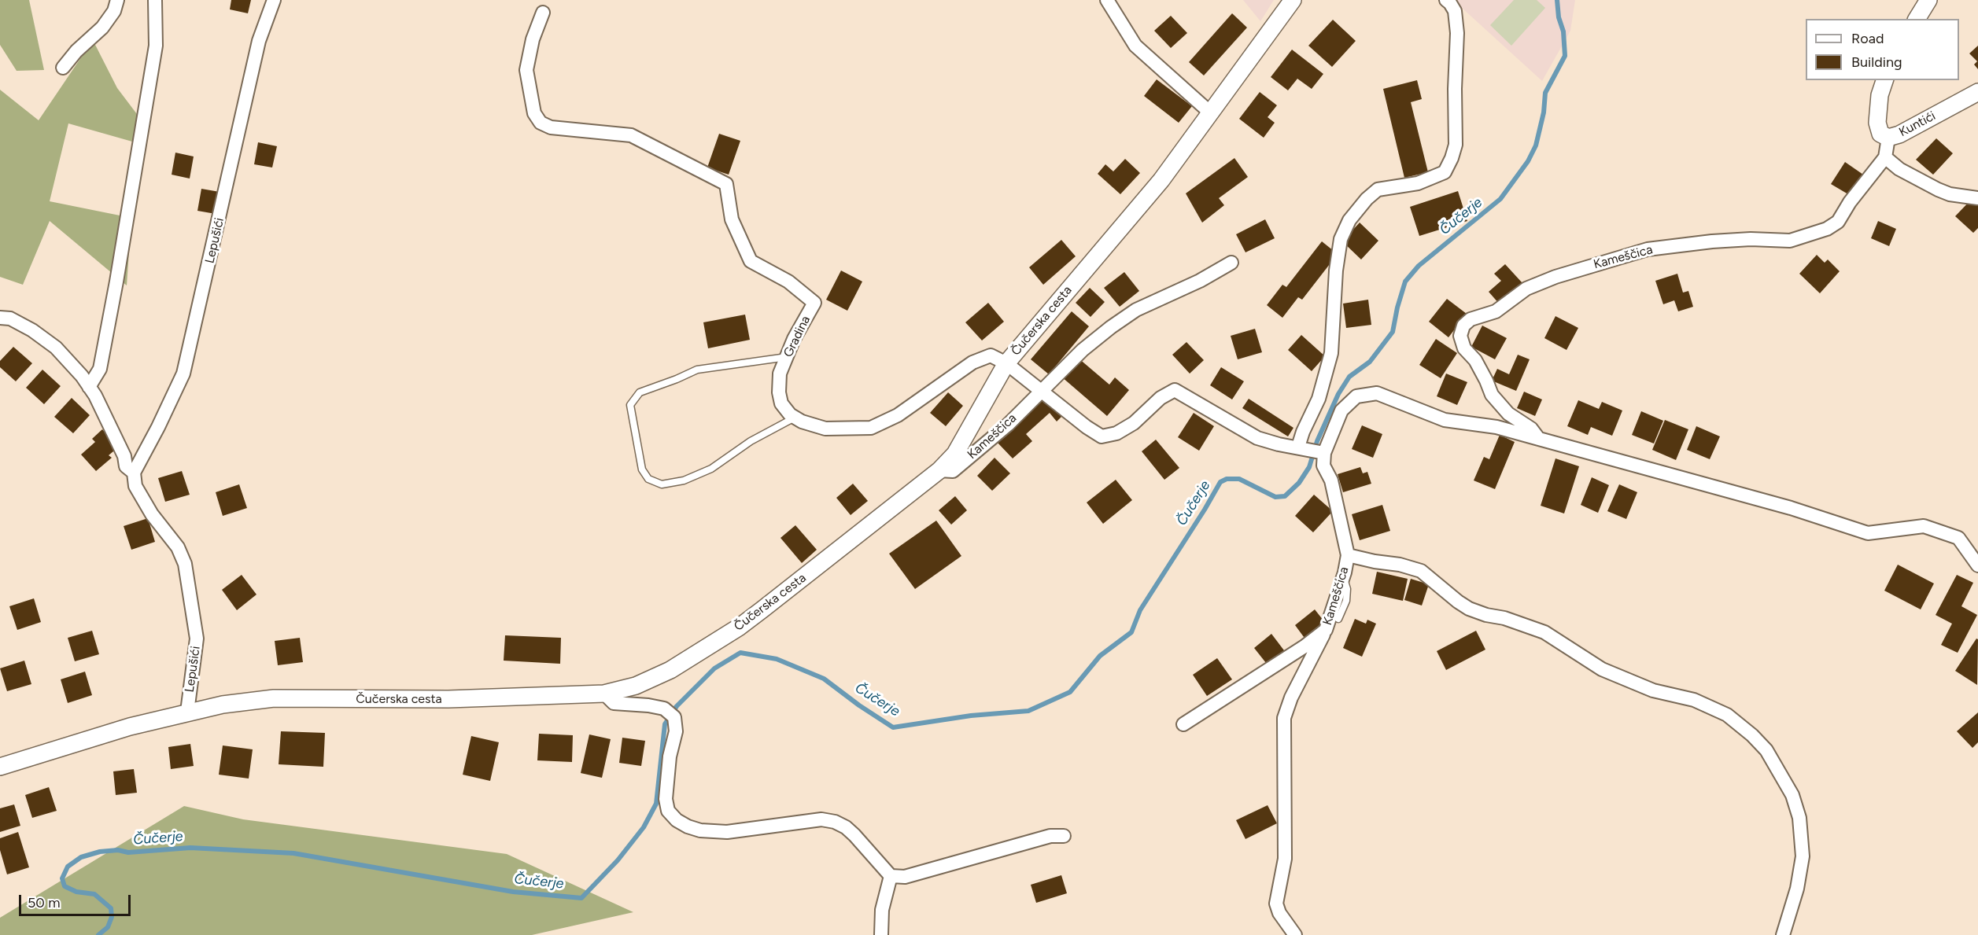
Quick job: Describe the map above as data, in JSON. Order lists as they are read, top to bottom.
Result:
{
  "streets": {
    "street": [
      "Kuntići",
      "Lepušići",
      "Kameščica",
      "Čučerska cesta",
      "Gradina"
    ]
  },
  "crossings": [
    ["Kuntići", "Kameščica"],
    ["Lepušići", "Čučerska cesta"],
    ["Kameščica", "Čučerska cesta"],
    ["Čučerska cesta", "Gradina"]
  ],
  "water": ["Čučerje"],
  "legend": ["Road", "Building"],
  "scale_bar": "50 m"
}
